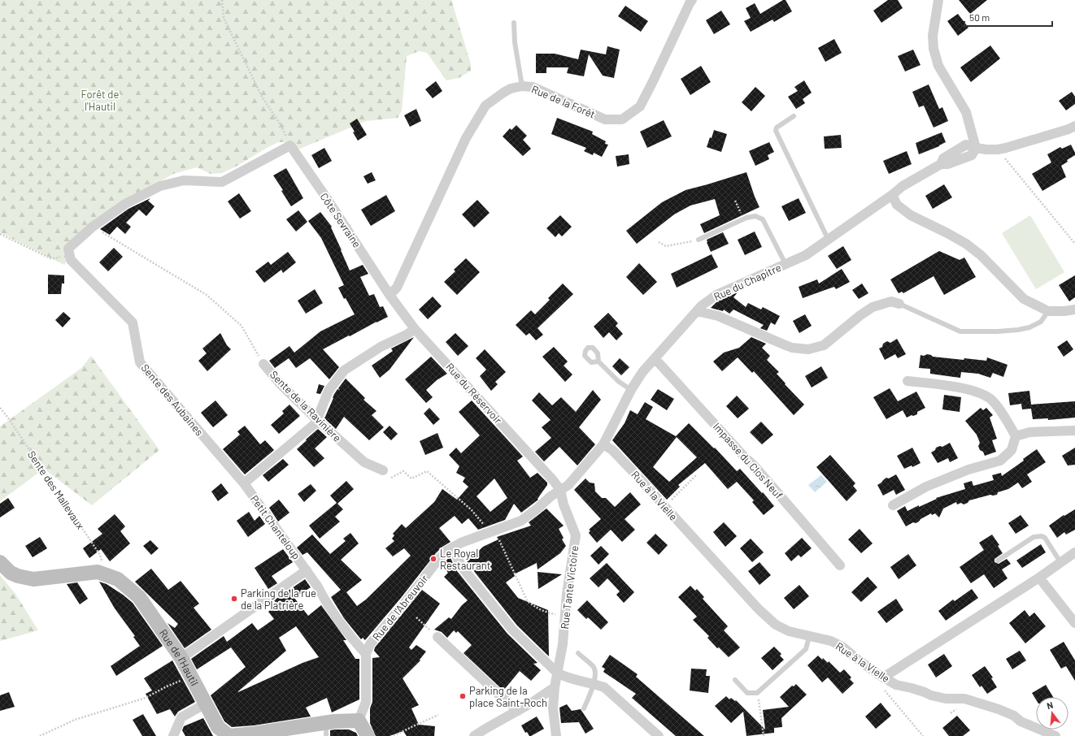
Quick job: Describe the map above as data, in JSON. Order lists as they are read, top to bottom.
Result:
{
  "streets": {
    "main road": ["Rue de l'Hautil"],
    "street": [
      "Rue de la Forêt",
      "Côte Sevraine",
      "Rue du Chapitre",
      "Rue du Réservoir",
      "Sente des Aubaines",
      "Sente de la Ravinière",
      "Impasse du Clos Neuf",
      "Rue à la Vielle",
      "Petit Chanteloup",
      "Rue Tante Victoire",
      "Rue de l'Abreuvoir"
    ],
    "path": ["Sente des Mallevaux"]
  },
  "crossings": [
    ["Rue de la Forêt", "Côte Sevraine"],
    ["Rue de la Forêt", "Rue du Réservoir"],
    ["Côte Sevraine", "Rue du Réservoir"],
    ["Rue du Chapitre", "Rue du Réservoir"],
    ["Rue du Chapitre", "Impasse du Clos Neuf"],
    ["Rue du Chapitre", "Rue à la Vielle"],
    ["Rue du Chapitre", "Rue Tante Victoire"],
    ["Rue du Chapitre", "Rue de l'Abreuvoir"],
    ["Rue du Réservoir", "Rue Tante Victoire"],
    ["Rue du Réservoir", "Rue de l'Abreuvoir"],
    ["Sente des Aubaines", "Petit Chanteloup"],
    ["Sente des Mallevaux", "Rue de l'Hautil"],
    ["Petit Chanteloup", "Rue de l'Abreuvoir"],
    ["Rue Tante Victoire", "Rue de l'Abreuvoir"],
    ["Rue de l'Abreuvoir", "Rue de l'Hautil"]
  ],
  "parks": ["Forêt de l'Hautil"],
  "places": ["Le Royal Restaurant", "Parking de la rue de la Platrière", "Parking de la place Saint-Roch"],
  "scale_bar": "50 m",
  "north": "top"
}
